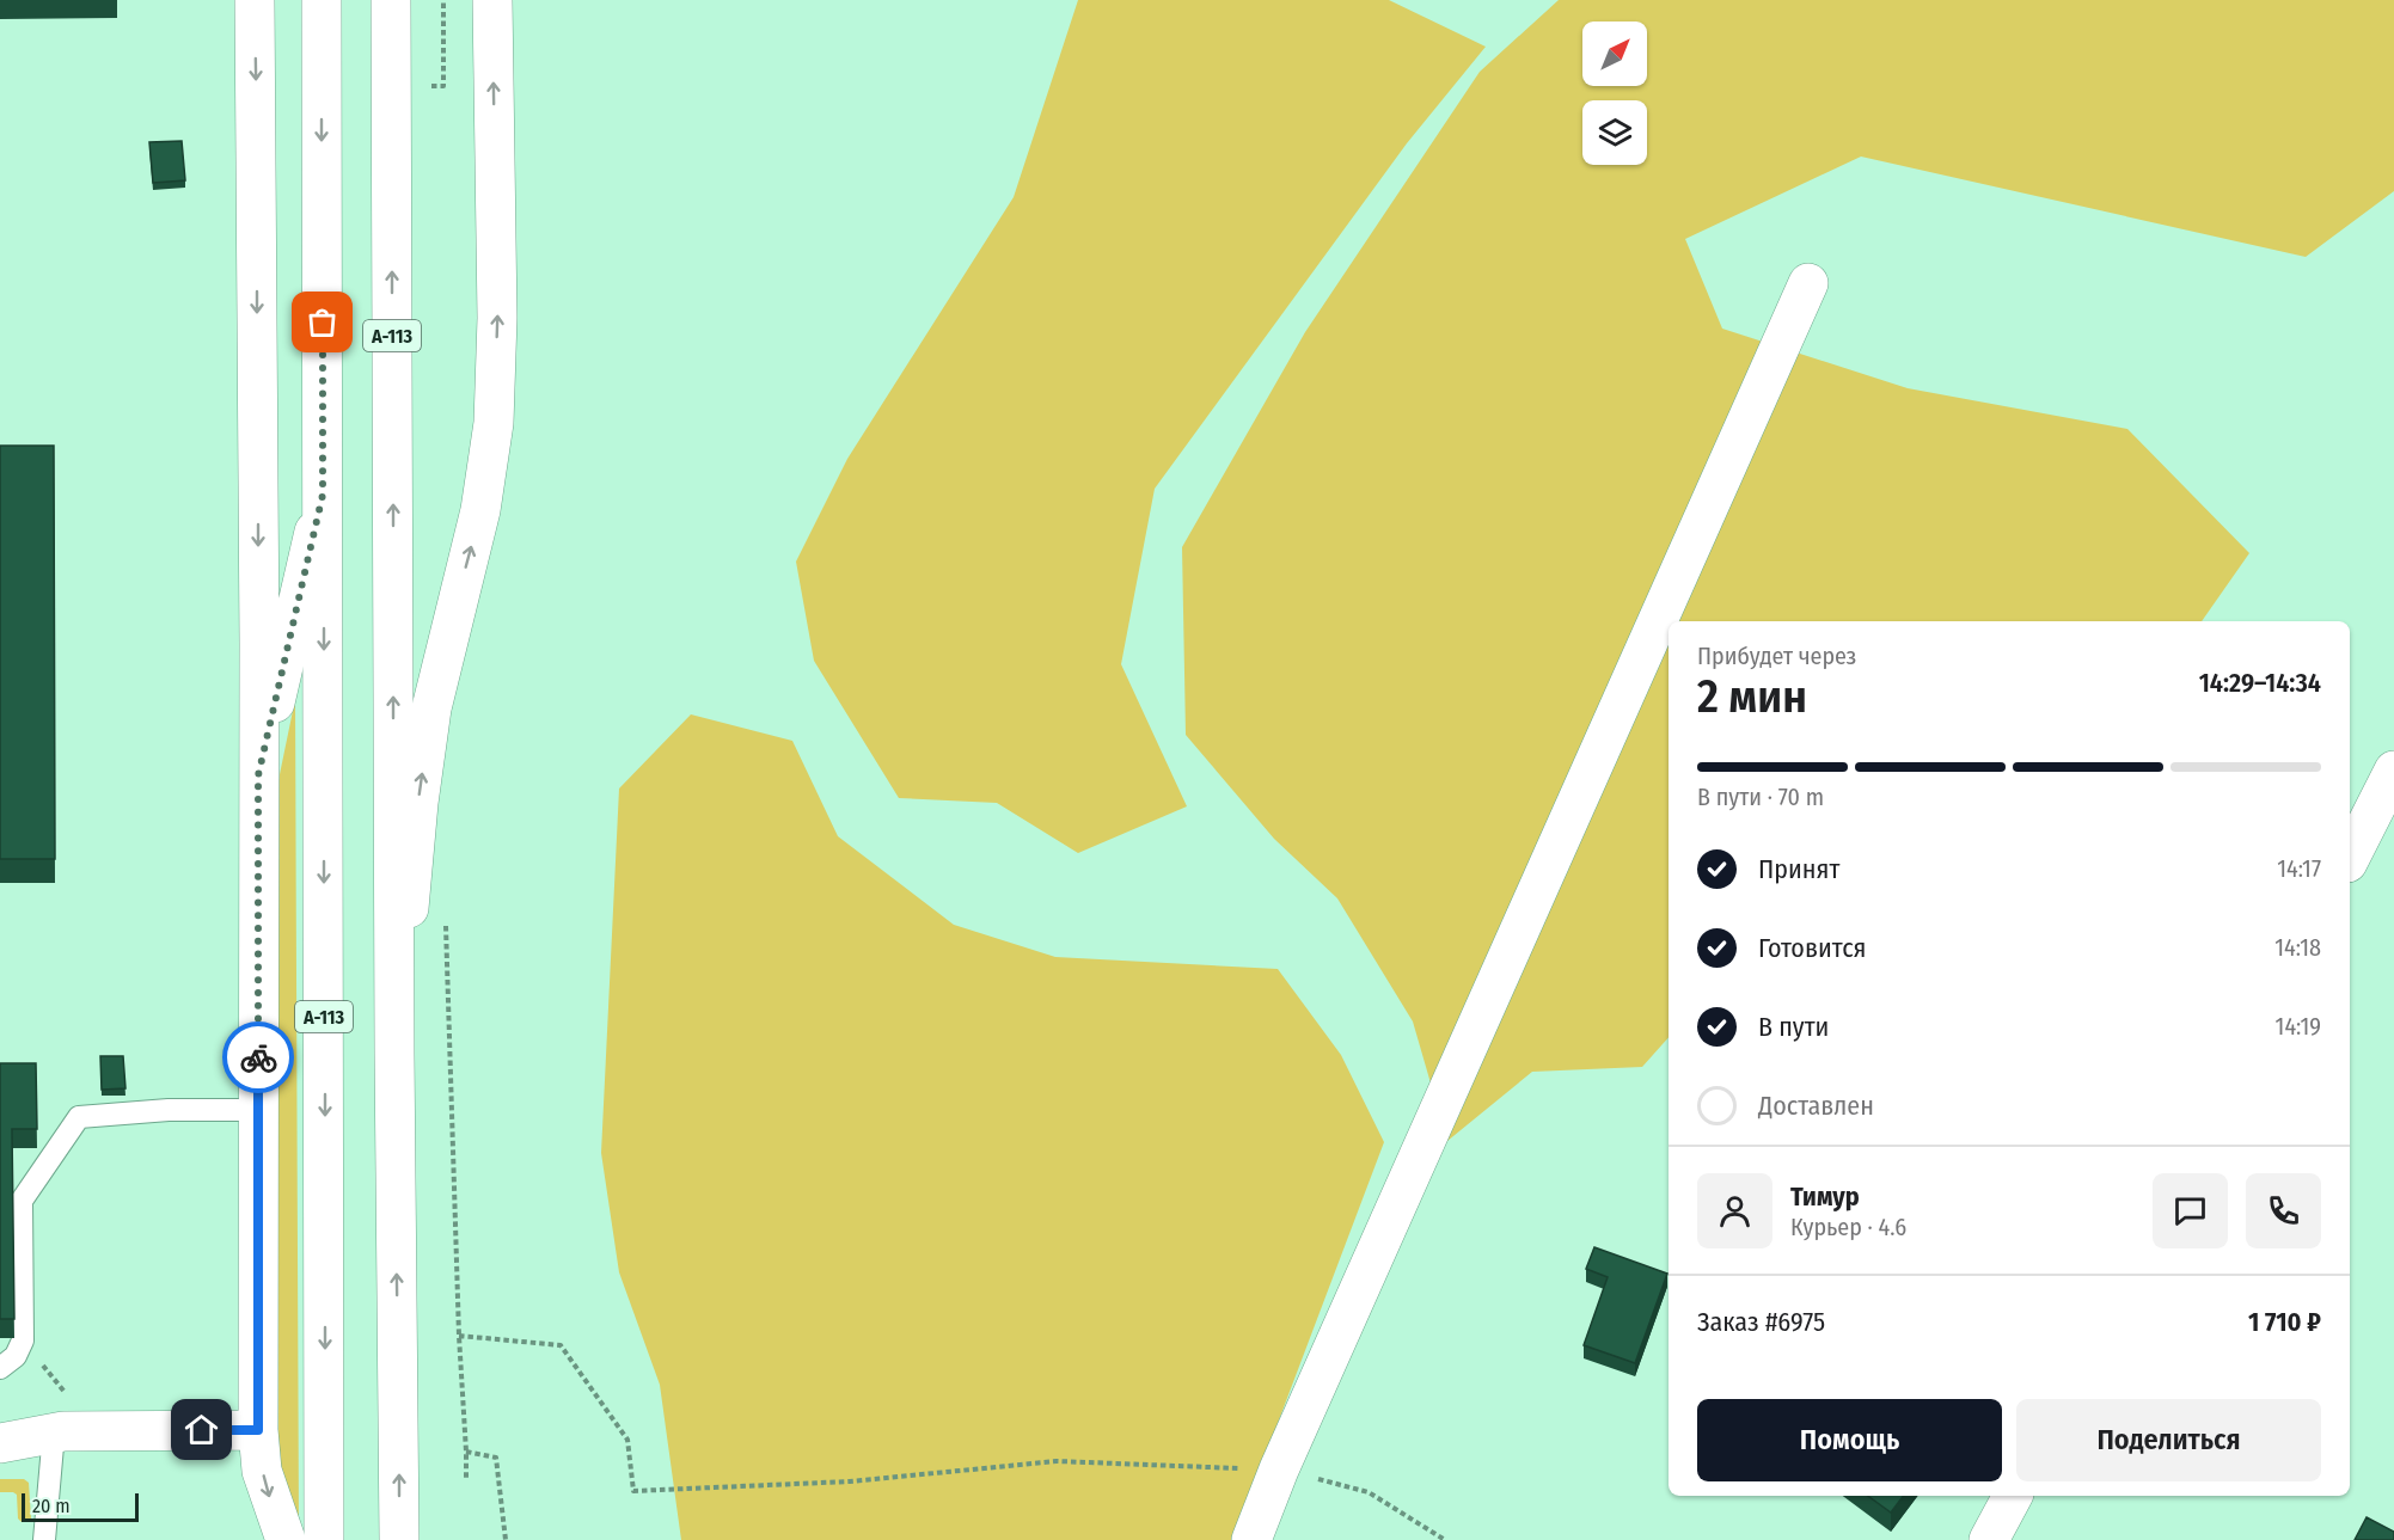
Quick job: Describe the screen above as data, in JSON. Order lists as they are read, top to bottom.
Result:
{
  "streets": {
    "main road": ["А-113"]
  },
  "scale_bar": "20 m",
  "north": "top right",
  "page": {
    "heading": ["2 мин", "Прибудет через", "14:29–14:34"],
    "panel": [
      "Тимур",
      "Курьер · 4.6",
      "Заказ #6975",
      "1 710 ₽"
    ],
    "bar": "В пути · 70 m",
    "list": [
      ["Принят", "14:17"],
      ["Готовится", "14:18"],
      ["В пути", "14:19"],
      "Доставлен"
    ],
    "buttons": ["Помощь", "Поделиться"],
    "scale": "20 m"
  }
}
